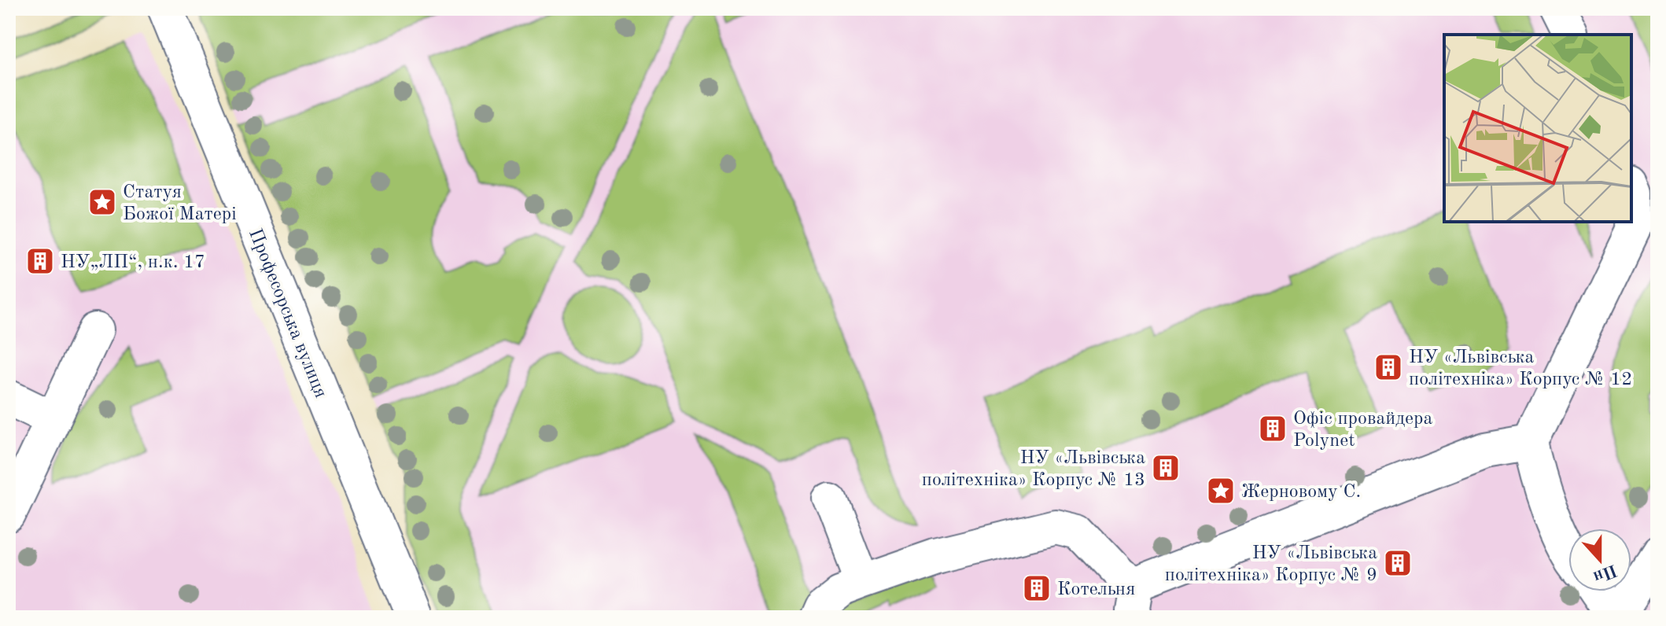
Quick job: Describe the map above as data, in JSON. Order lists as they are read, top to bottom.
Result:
{
  "streets": {
    "street": ["Професорська вулиця"]
  },
  "places": {
    "place": ["Статуя Божої Матері", "Жерновому С."],
    "building": [
      "НУ„ЛП“, н.к. 17",
      "НУ «Львівська політехніка» Корпус № 12",
      "Офіс провайдера Polynet",
      "НУ «Львівська політехніка» Корпус № 13",
      "НУ «Львівська політехніка» Корпус № 9",
      "Котельня"
    ]
  },
  "north": "bottom"
}
